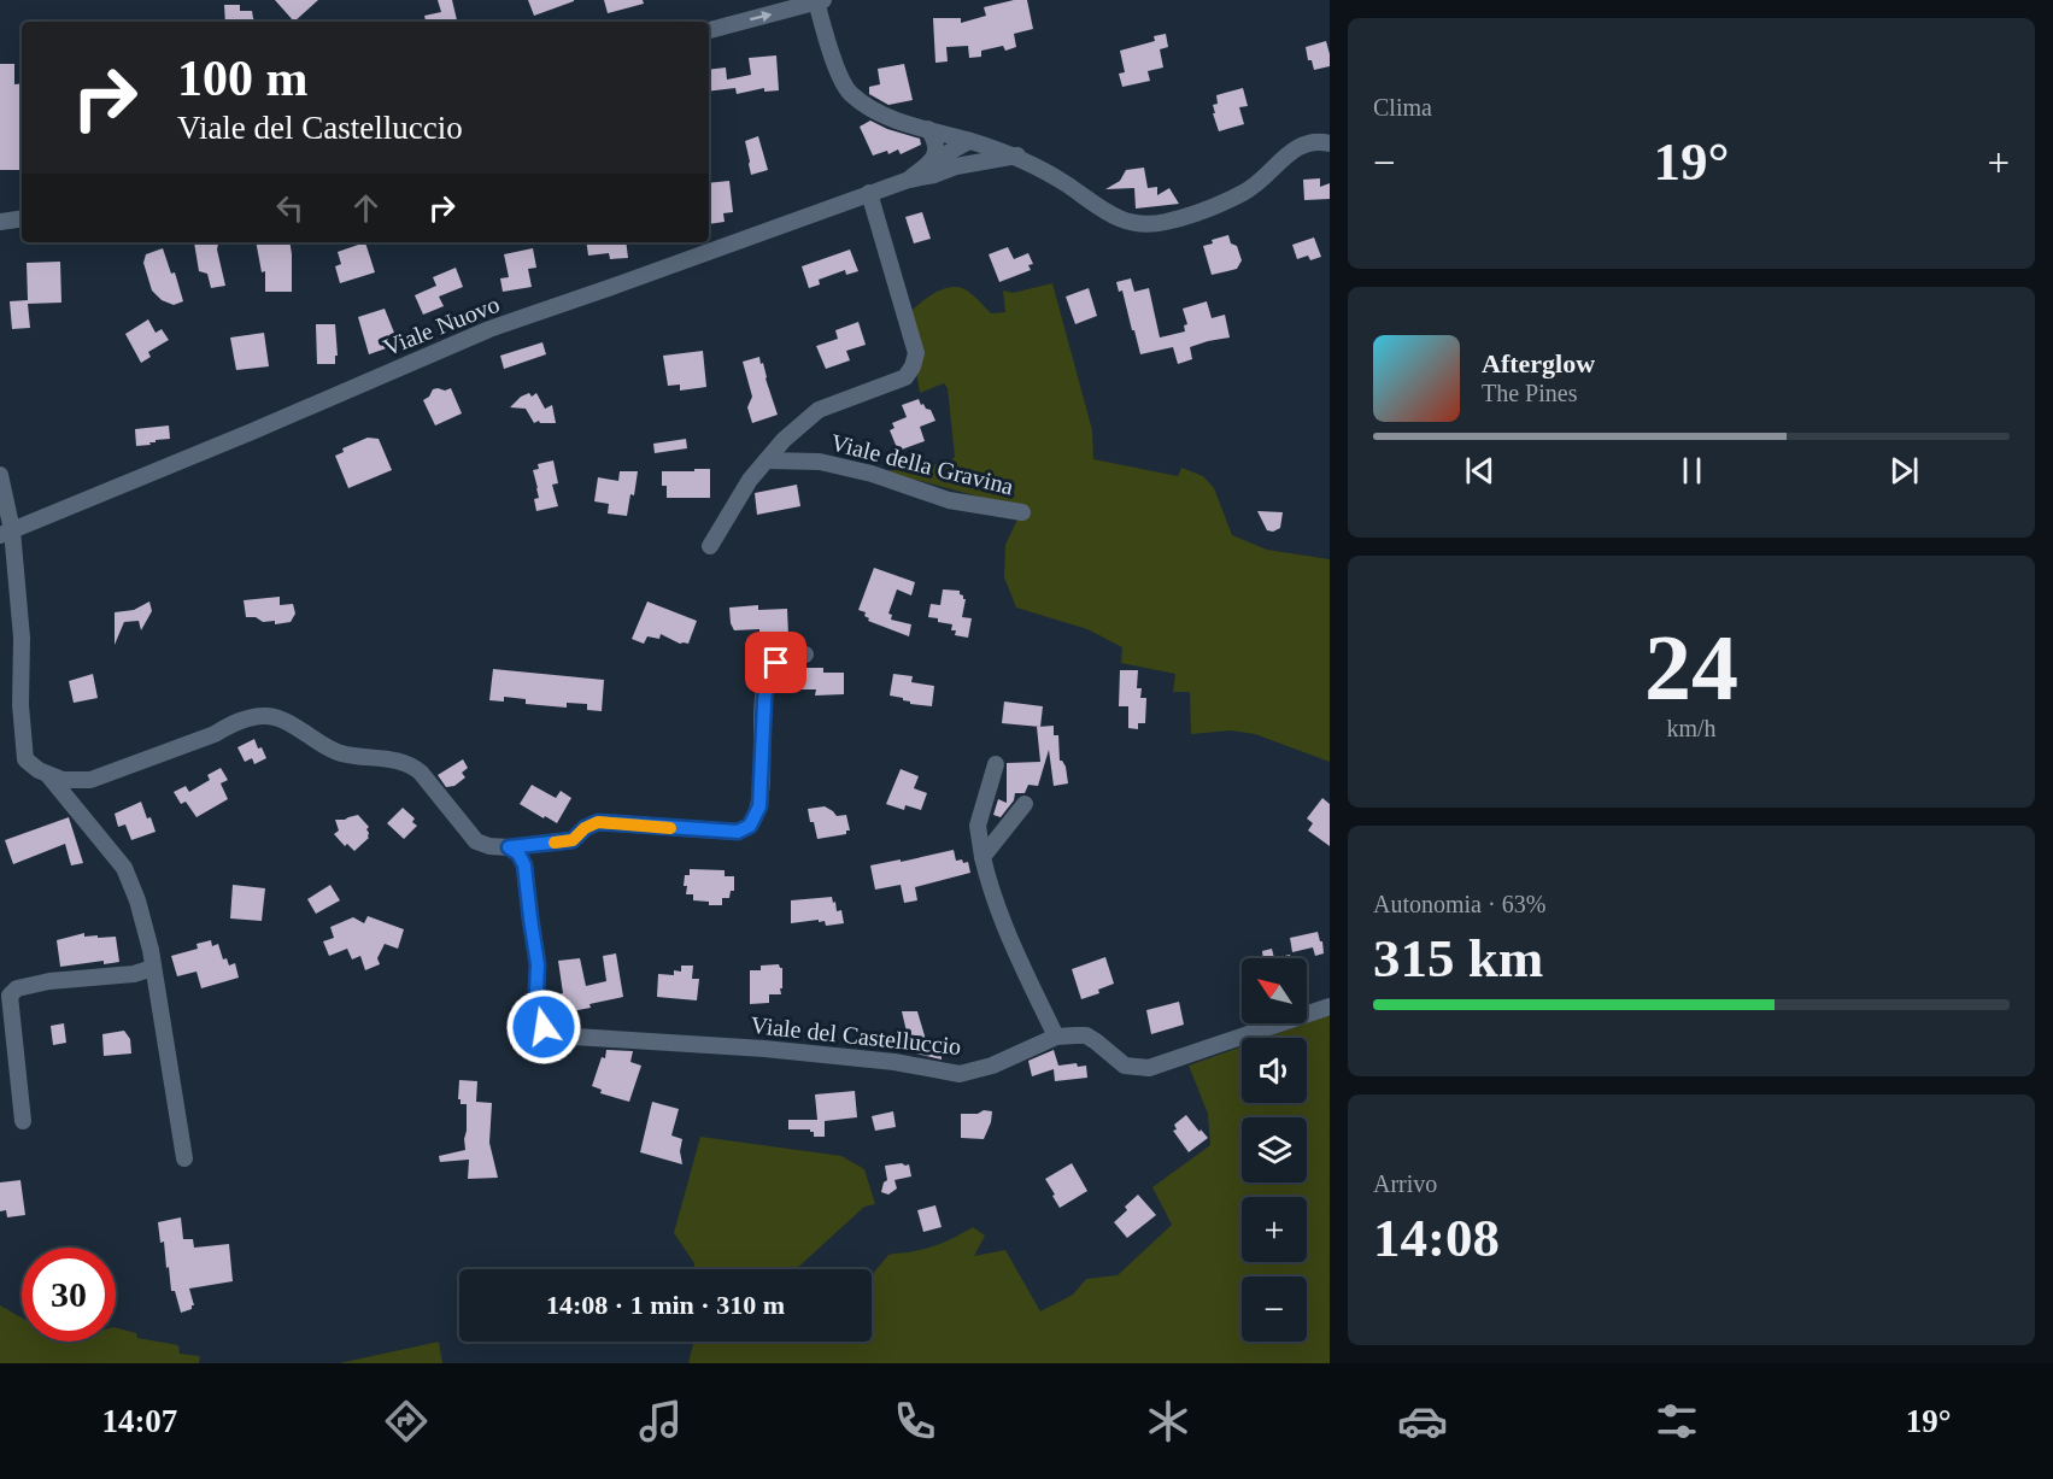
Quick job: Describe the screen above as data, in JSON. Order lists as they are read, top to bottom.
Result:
{
  "streets": {
    "street": ["Viale Nuovo", "Viale della Gravina", "Viale del Castelluccio"]
  },
  "crossings": [
    ["Viale Nuovo", "Viale della Gravina"]
  ],
  "north": "top left",
  "page": {
    "tile": [
      "Clima",
      ["24", "km/h"],
      ["Autonomia · 63%", "315 km"],
      ["Arrivo", "14:08"]
    ],
    "turn": ["100 m", "Viale del Castelluccio"],
    "heat": ["−", "19°", "+"],
    "song": ["Afterglow", "The Pines"],
    "map_buttons": ["+", "−"],
    "limit": "30",
    "trip": "14:08 · 1 min · 310 m",
    "tabs": ["14:07", "19°"]
  }
}
